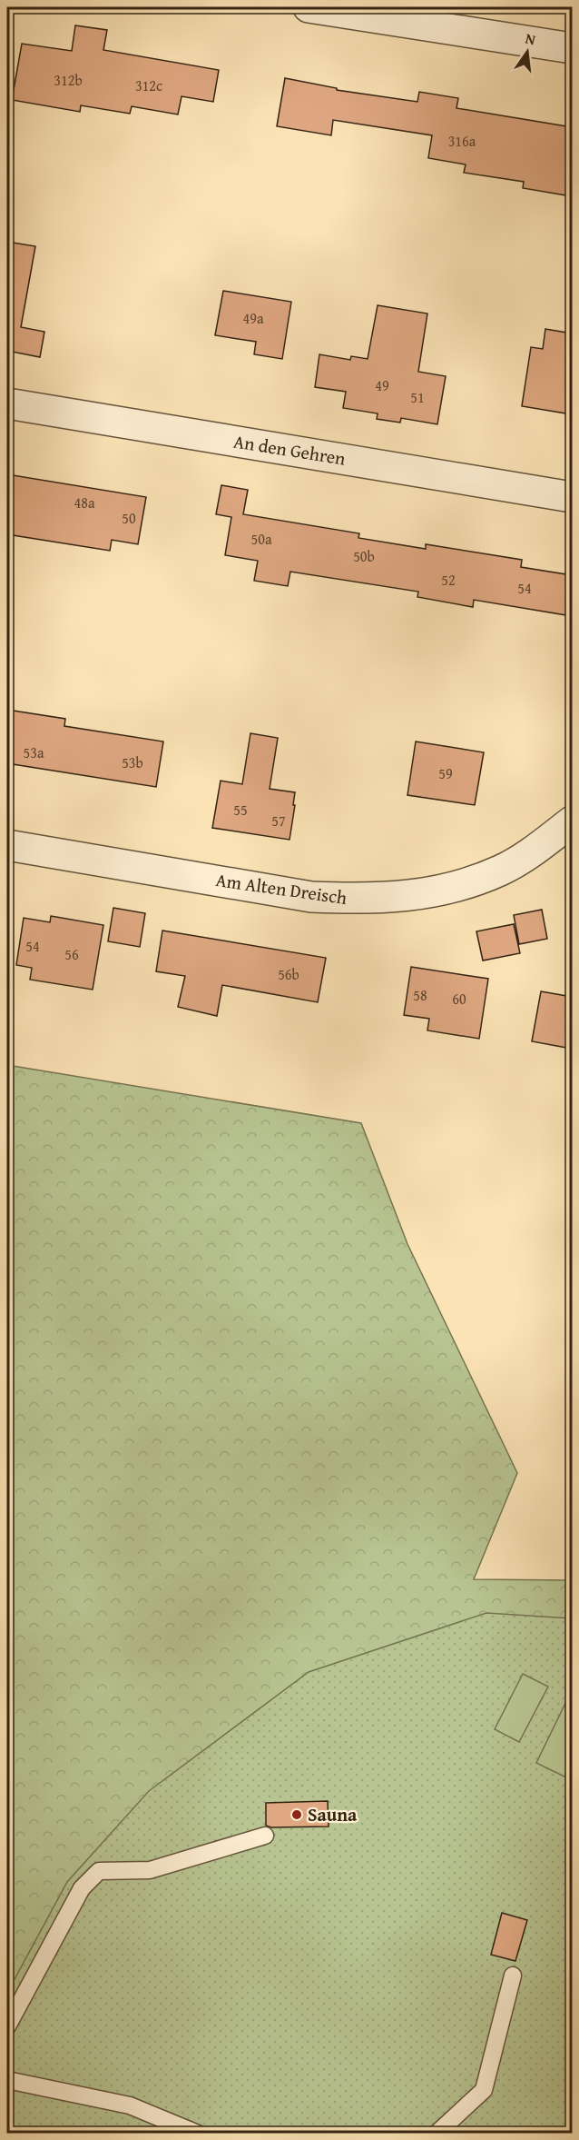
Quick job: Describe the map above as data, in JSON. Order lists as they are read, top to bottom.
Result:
{
  "streets": {
    "street": ["An den Gehren", "Am Alten Dreisch"]
  },
  "places": ["Sauna"],
  "house_numbers": [
    "312b",
    "312c",
    "316a",
    "49a",
    "49",
    "51",
    "48a",
    "50",
    "50a",
    "50b",
    "52",
    "54",
    "53a",
    "53b",
    "59",
    "55",
    "57",
    "54",
    "56",
    "56b",
    "58",
    "60"
  ],
  "north": "top"
}
